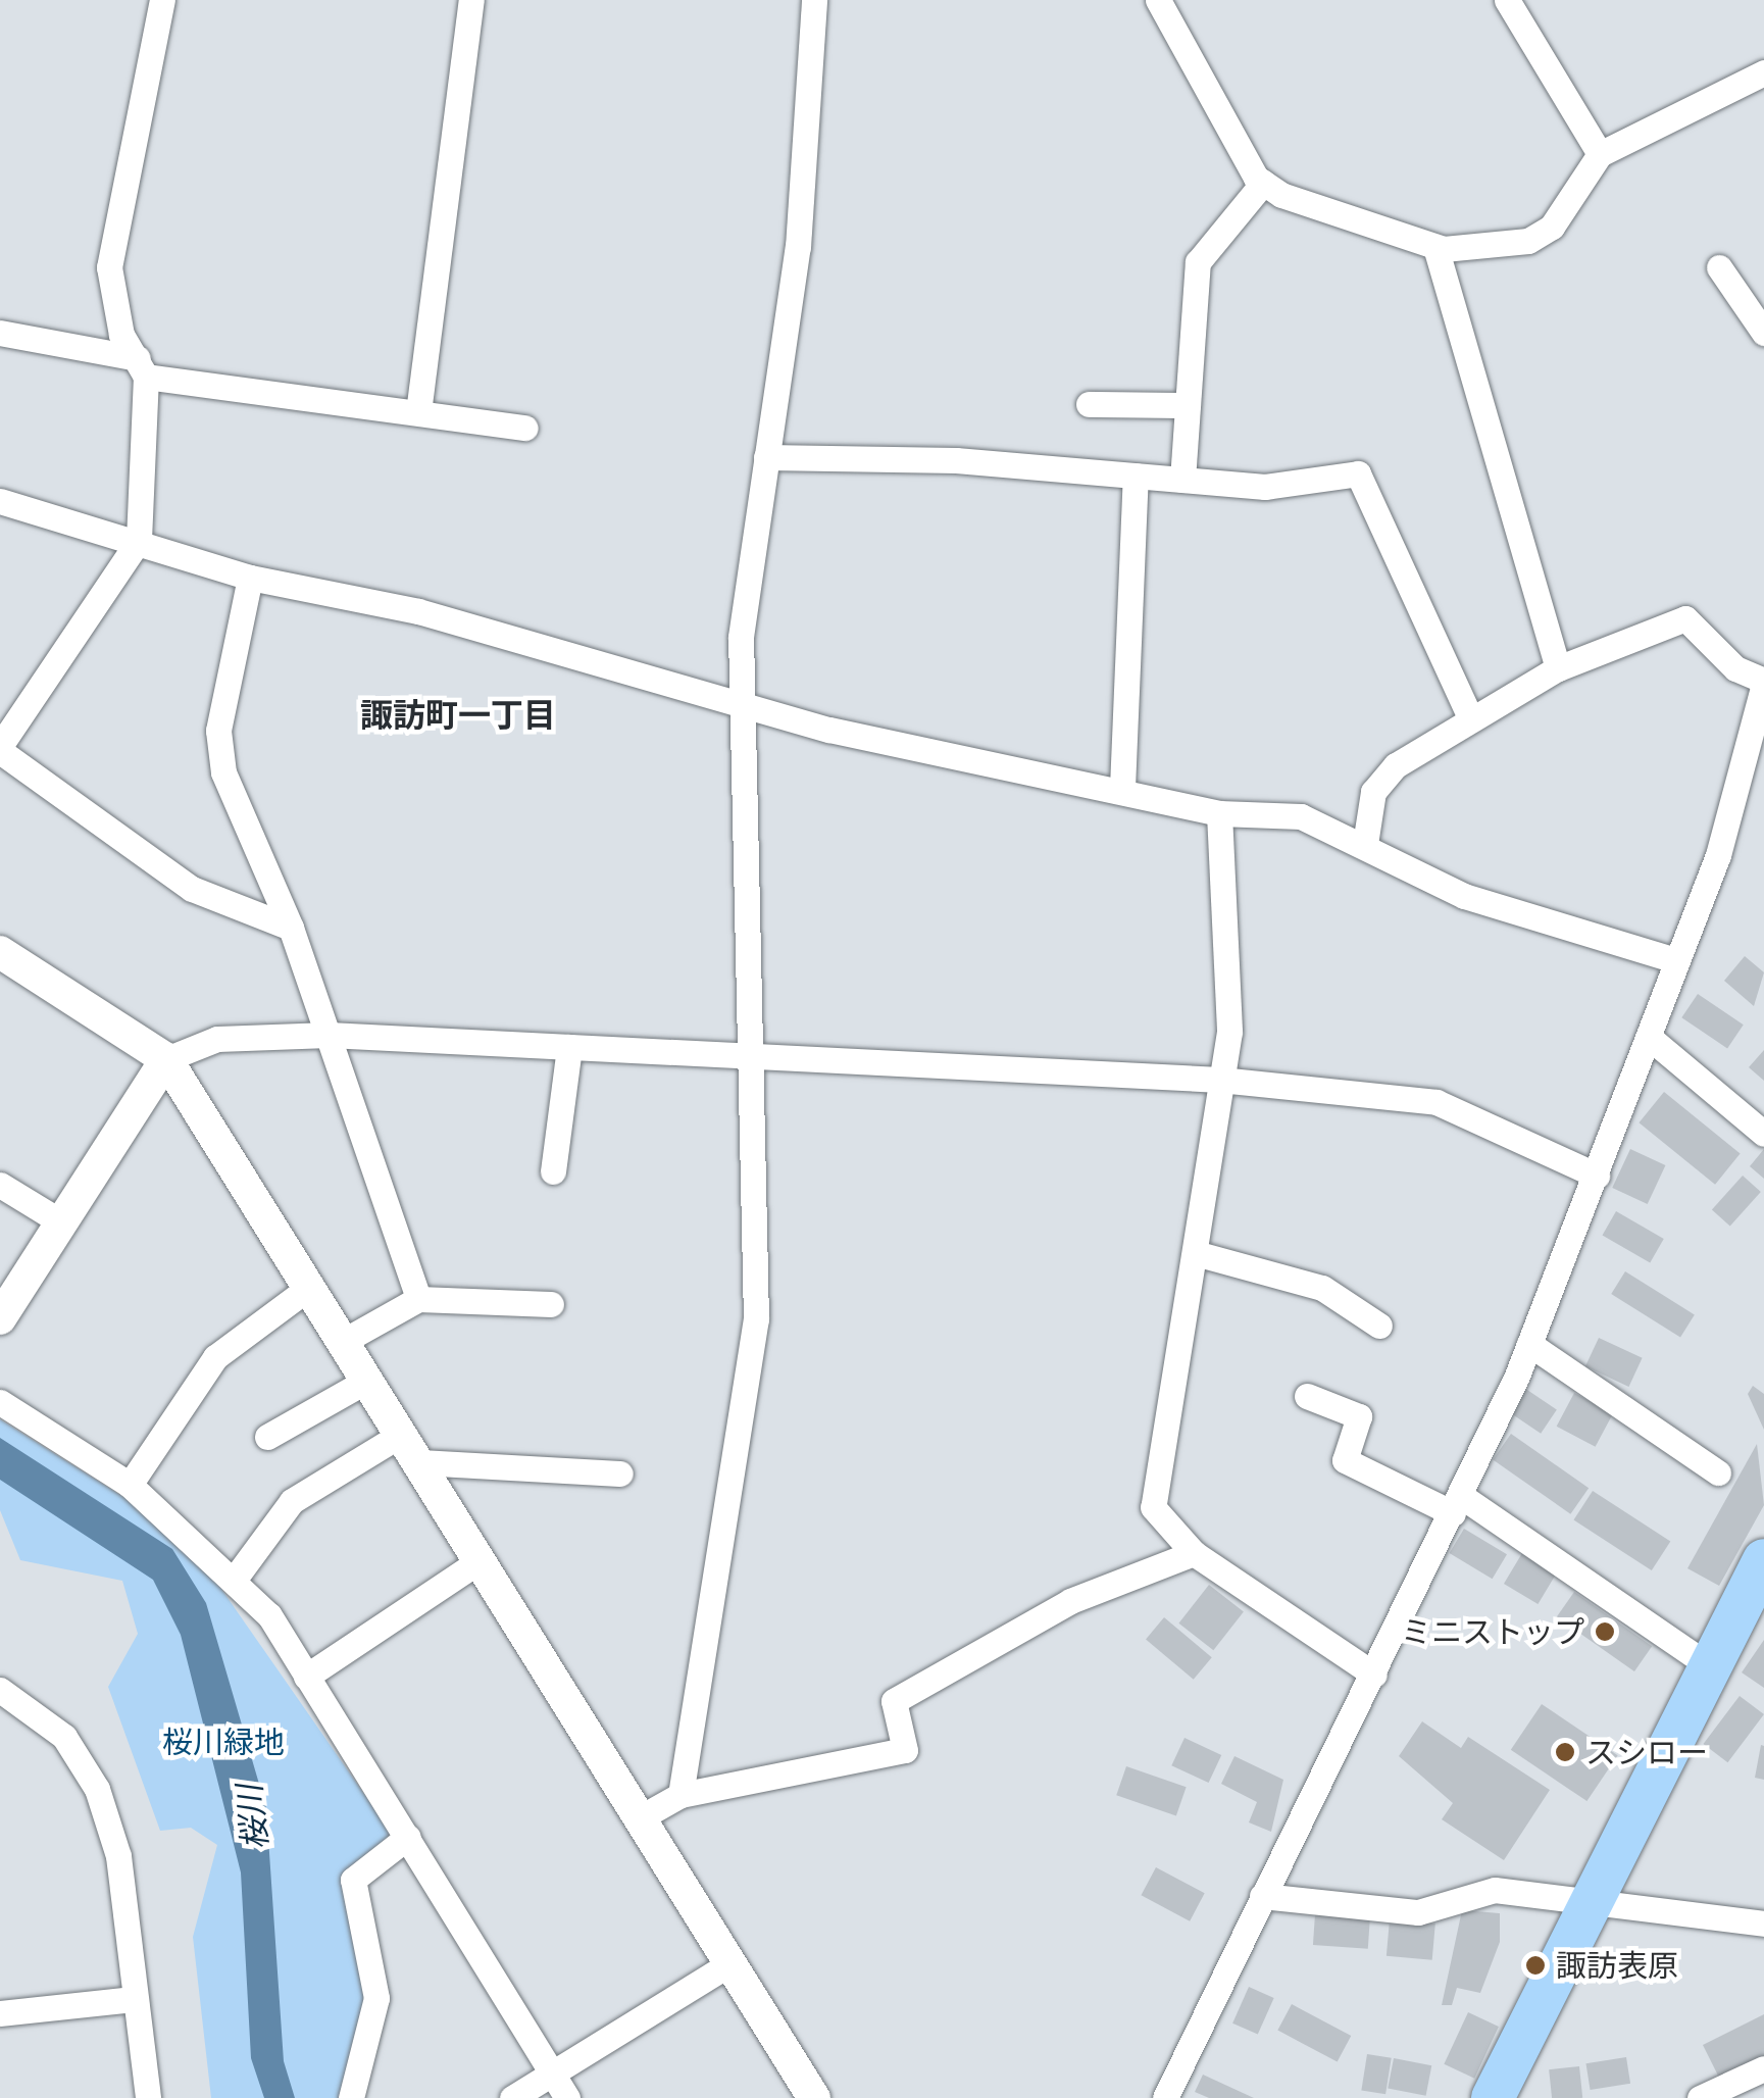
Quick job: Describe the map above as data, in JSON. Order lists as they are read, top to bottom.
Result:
{
  "districts": ["諏訪町一丁目"],
  "water": ["桜川"],
  "parks": ["桜川緑地"],
  "places": ["ミニストップ", "スシロー", "諏訪表原"]
}
